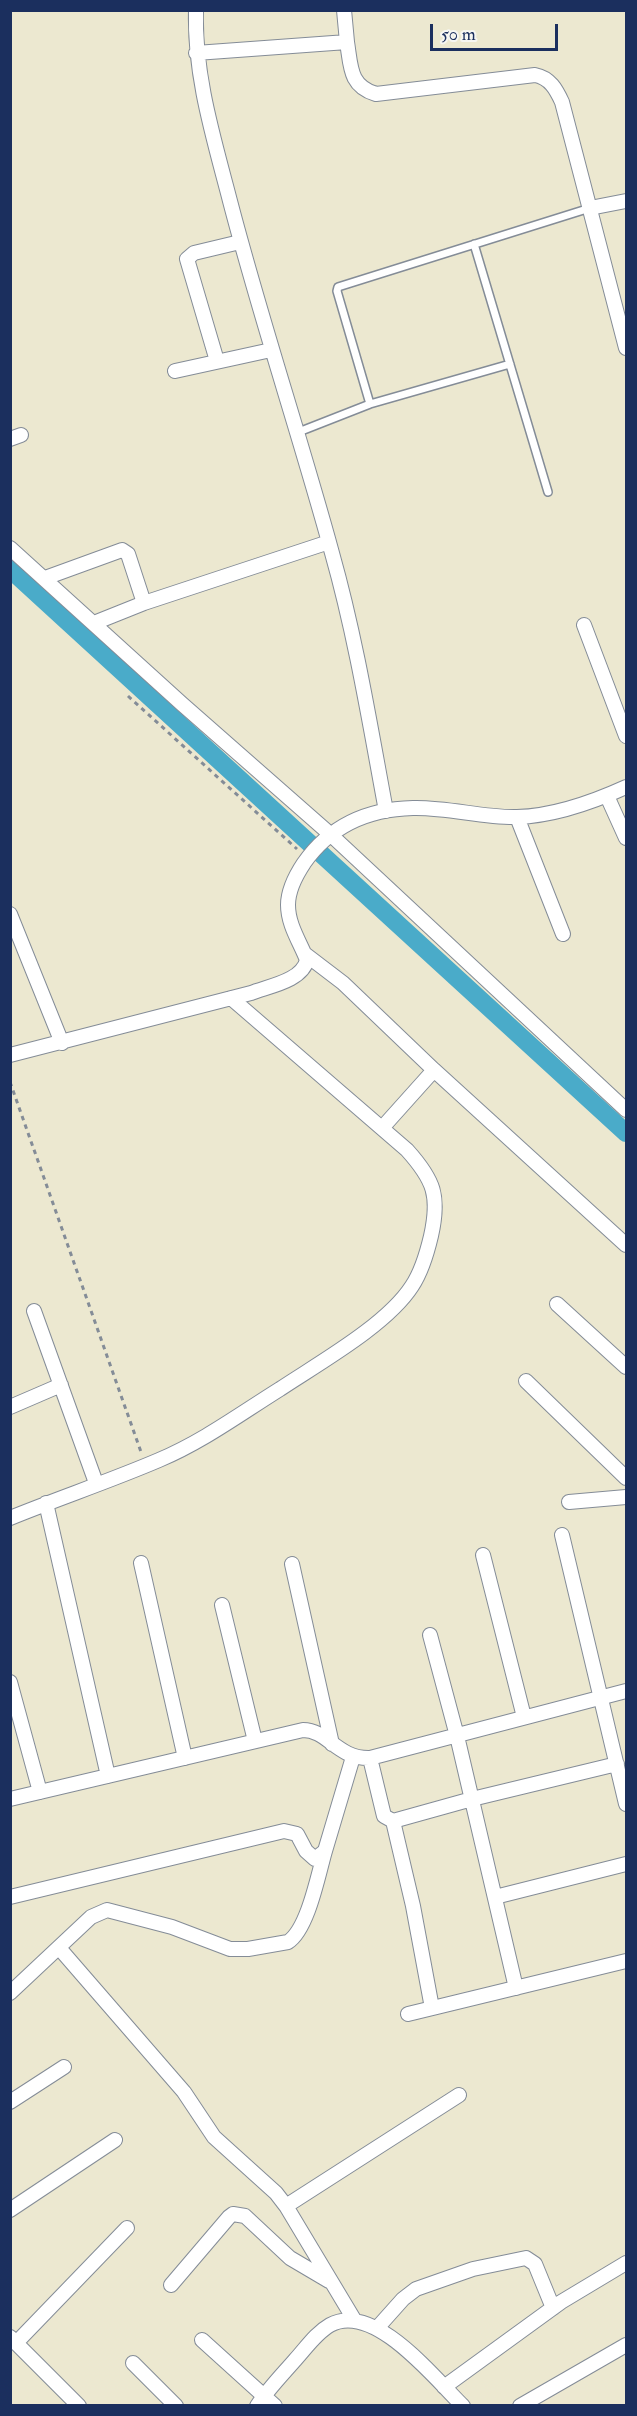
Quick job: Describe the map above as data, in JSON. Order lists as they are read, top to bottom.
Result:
{
  "scale_bar": "50 m"
}
